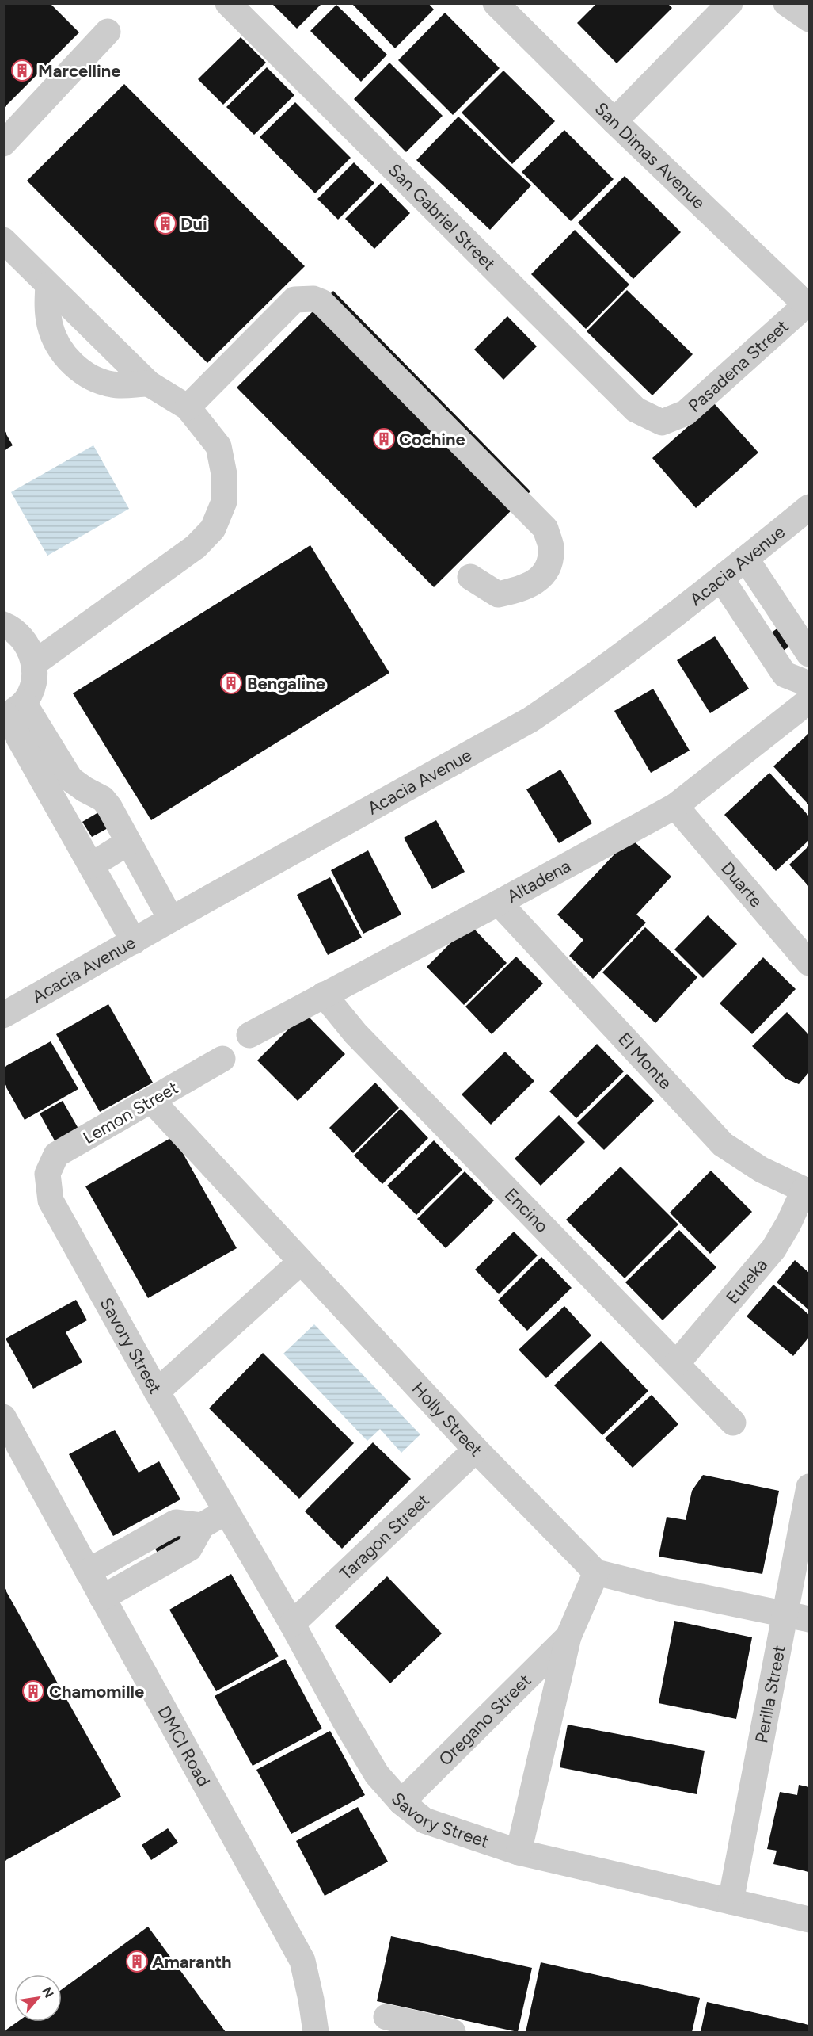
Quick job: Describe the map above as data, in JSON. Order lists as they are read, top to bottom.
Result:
{
  "streets": {
    "street": [
      "San Dimas Avenue",
      "San Gabriel Street",
      "Pasadena Street",
      "Acacia Avenue",
      "Altadena",
      "Duarte",
      "El Monte",
      "Lemon Street",
      "Encino",
      "Eureka",
      "Savory Street",
      "Holly Street",
      "Taragon Street",
      "Perilla Street",
      "Oregano Street",
      "DMCI Road"
    ]
  },
  "crossings": [
    ["San Dimas Avenue", "Pasadena Street"],
    ["San Gabriel Street", "Pasadena Street"],
    ["Altadena", "Duarte"],
    ["Altadena", "El Monte"],
    ["Altadena", "Encino"],
    ["El Monte", "Eureka"],
    ["Lemon Street", "Savory Street"],
    ["Lemon Street", "Holly Street"],
    ["Encino", "Eureka"],
    ["Savory Street", "Taragon Street"],
    ["Savory Street", "Perilla Street"],
    ["Savory Street", "Oregano Street"],
    ["Holly Street", "Taragon Street"],
    ["Holly Street", "Oregano Street"]
  ],
  "places": {
    "building": [
      "Marcelline",
      "Dui",
      "Cochine",
      "Bengaline",
      "Chamomille",
      "Amaranth"
    ]
  },
  "north": "top right"
}
